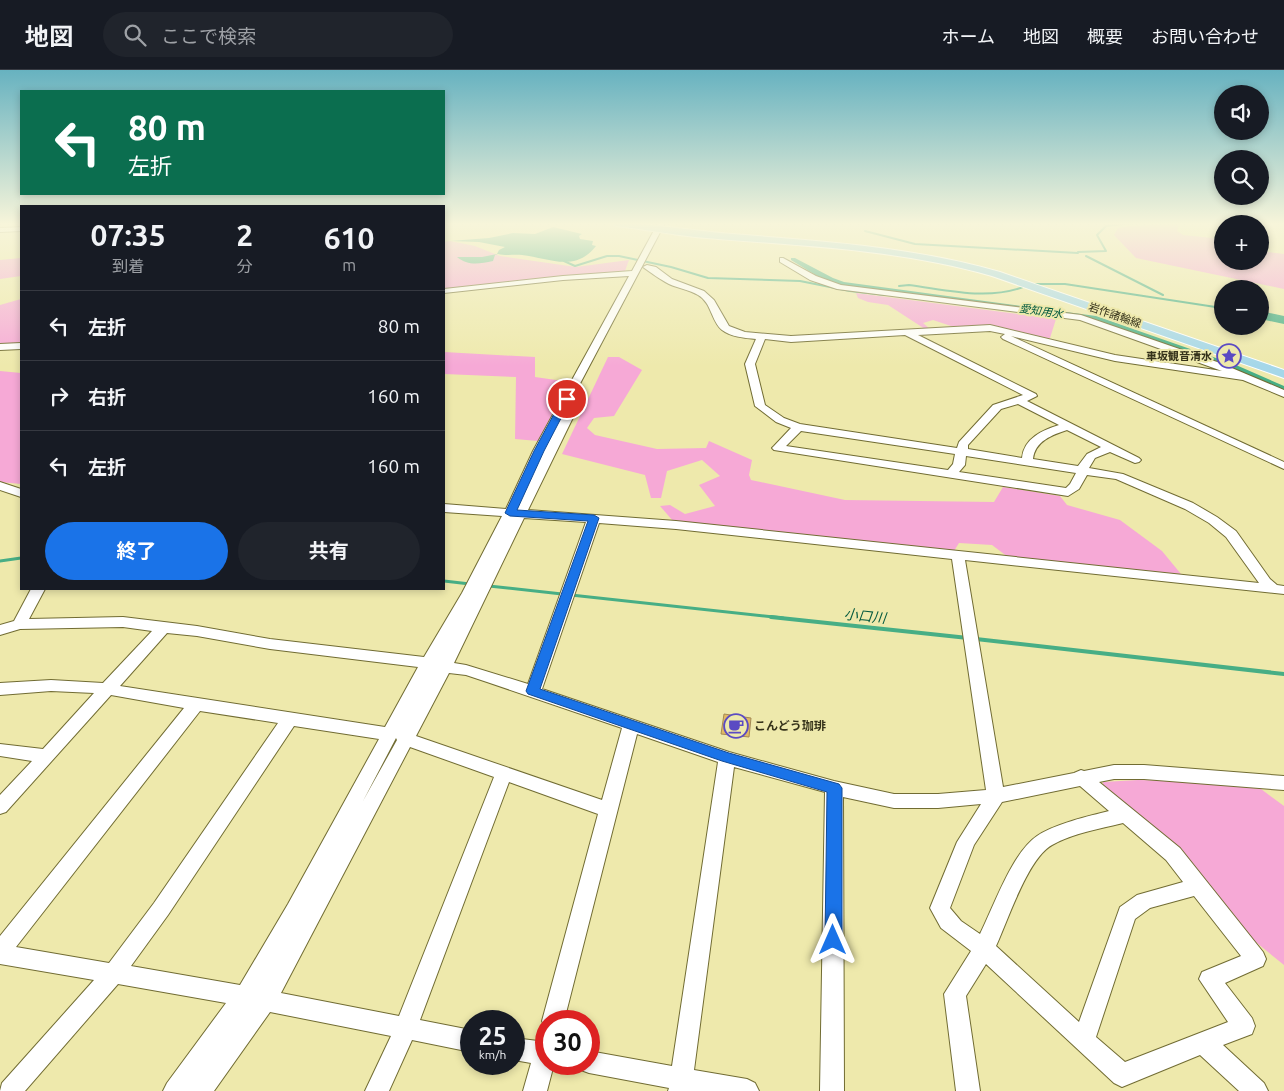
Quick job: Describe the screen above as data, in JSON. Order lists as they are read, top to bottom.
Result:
{
  "streets": {
    "main road": ["岩作諸輪線"]
  },
  "water": ["愛知用水", "小口川"],
  "places": {
    "place": ["車坂観音清水"],
    "cafe": ["こんどう珈琲"]
  },
  "page": {
    "header": "地図",
    "search": "ここで検索",
    "nav": [
      "ホーム",
      "地図",
      "概要",
      "お問い合わせ"
    ],
    "map_buttons": ["+", "−"],
    "turn": ["80 m", "左折"],
    "eta": [
      "07:35",
      "到着",
      "2",
      "分",
      "610",
      "m"
    ],
    "list": [
      {
        "name": "左折",
        "value": "80 m"
      },
      {
        "name": "右折",
        "value": "160 m"
      },
      {
        "name": "左折",
        "value": "160 m"
      }
    ],
    "buttons": ["終了", "共有"],
    "speed": "25 km/h",
    "limit": "30"
  }
}
